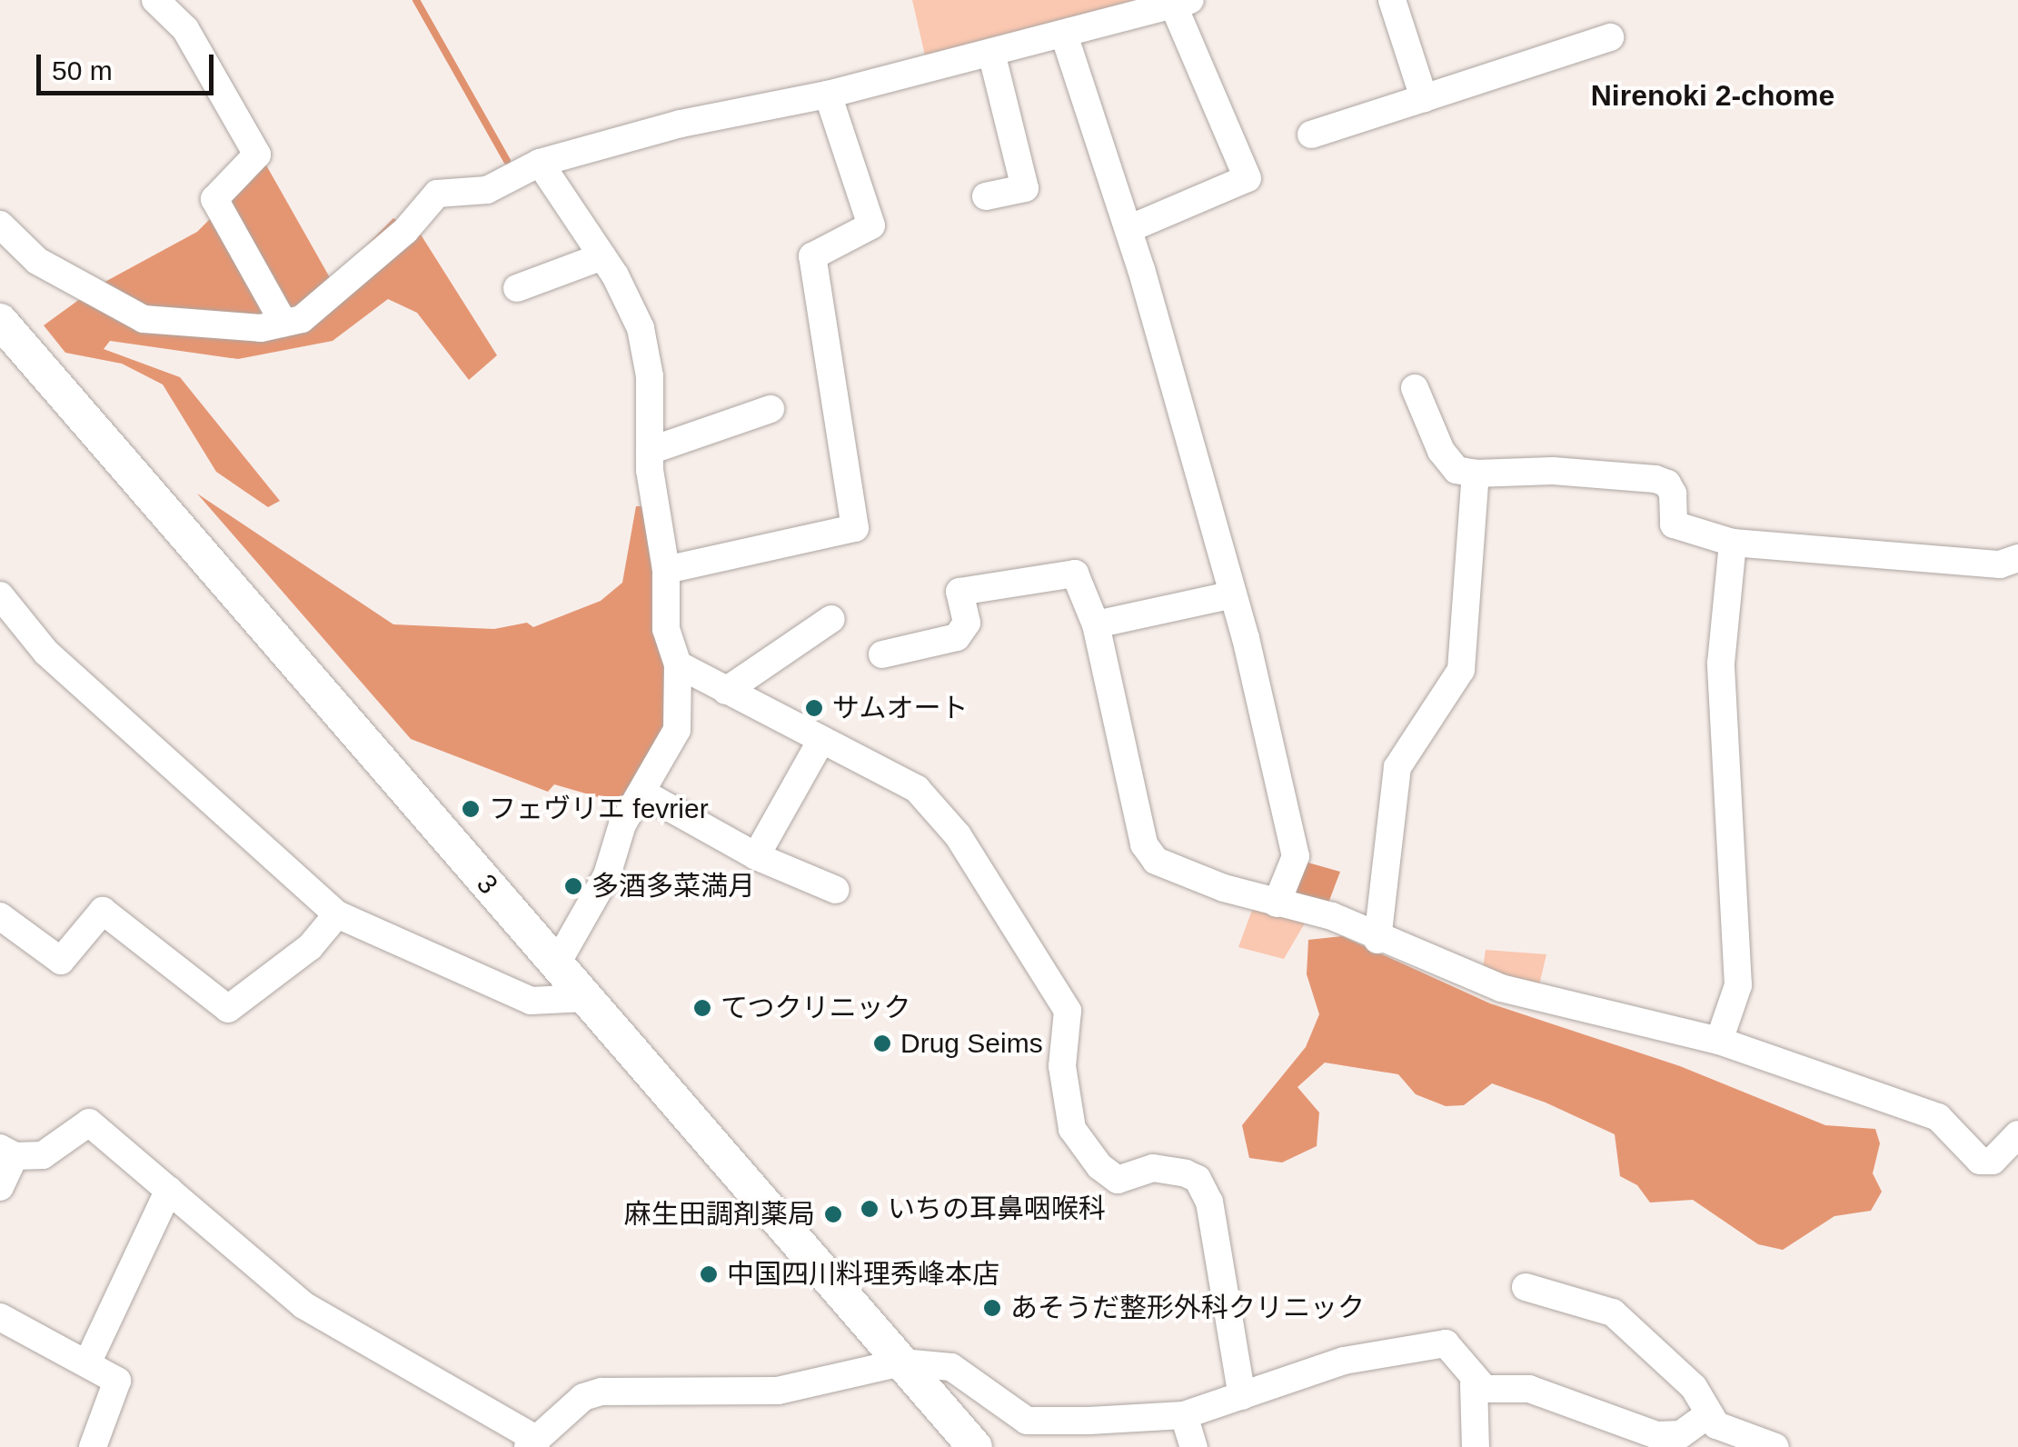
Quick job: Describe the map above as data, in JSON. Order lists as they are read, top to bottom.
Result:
{
  "streets": {
    "street": ["3"]
  },
  "districts": ["Nirenoki 2-chome"],
  "places": [
    "サムオート",
    "フェヴリエ fevrier",
    "多酒多菜満月",
    "てつクリニック",
    "Drug Seims",
    "いちの耳鼻咽喉科",
    "麻生田調剤薬局",
    "中国四川料理秀峰本店",
    "あそうだ整形外科クリニック"
  ],
  "scale_bar": "50 m"
}
